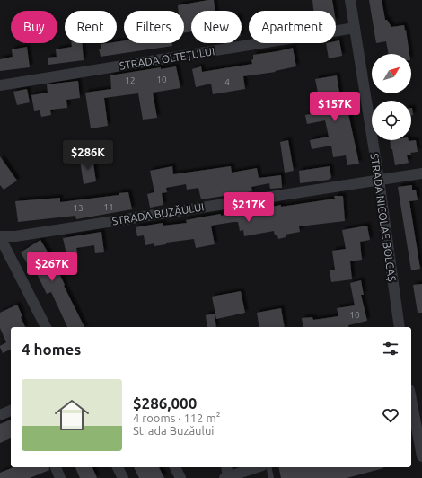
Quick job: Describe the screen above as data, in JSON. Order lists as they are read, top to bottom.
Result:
{
  "streets": {
    "street": ["STRADA OLTEȚULUI", "STRADA BUZĂULUI", "STRADA NICOLAE BOLCAȘ"]
  },
  "crossings": [
    ["STRADA OLTEȚULUI", "STRADA NICOLAE BOLCAȘ"],
    ["STRADA BUZĂULUI", "STRADA NICOLAE BOLCAȘ"]
  ],
  "house_numbers": [
    "10",
    "12",
    "4",
    "11",
    "13",
    "10"
  ],
  "north": "top right",
  "page": {
    "chip": [
      "Buy",
      "Rent",
      "Filters",
      "New",
      "Apartment"
    ],
    "price": [
      "$157K",
      "$286K",
      "$217K",
      "$267K"
    ],
    "heading": "4 homes",
    "list": [
      {
        "name": "$286,000",
        "note": "4 rooms · 112 m² · Strada Buzăului"
      }
    ]
  }
}
